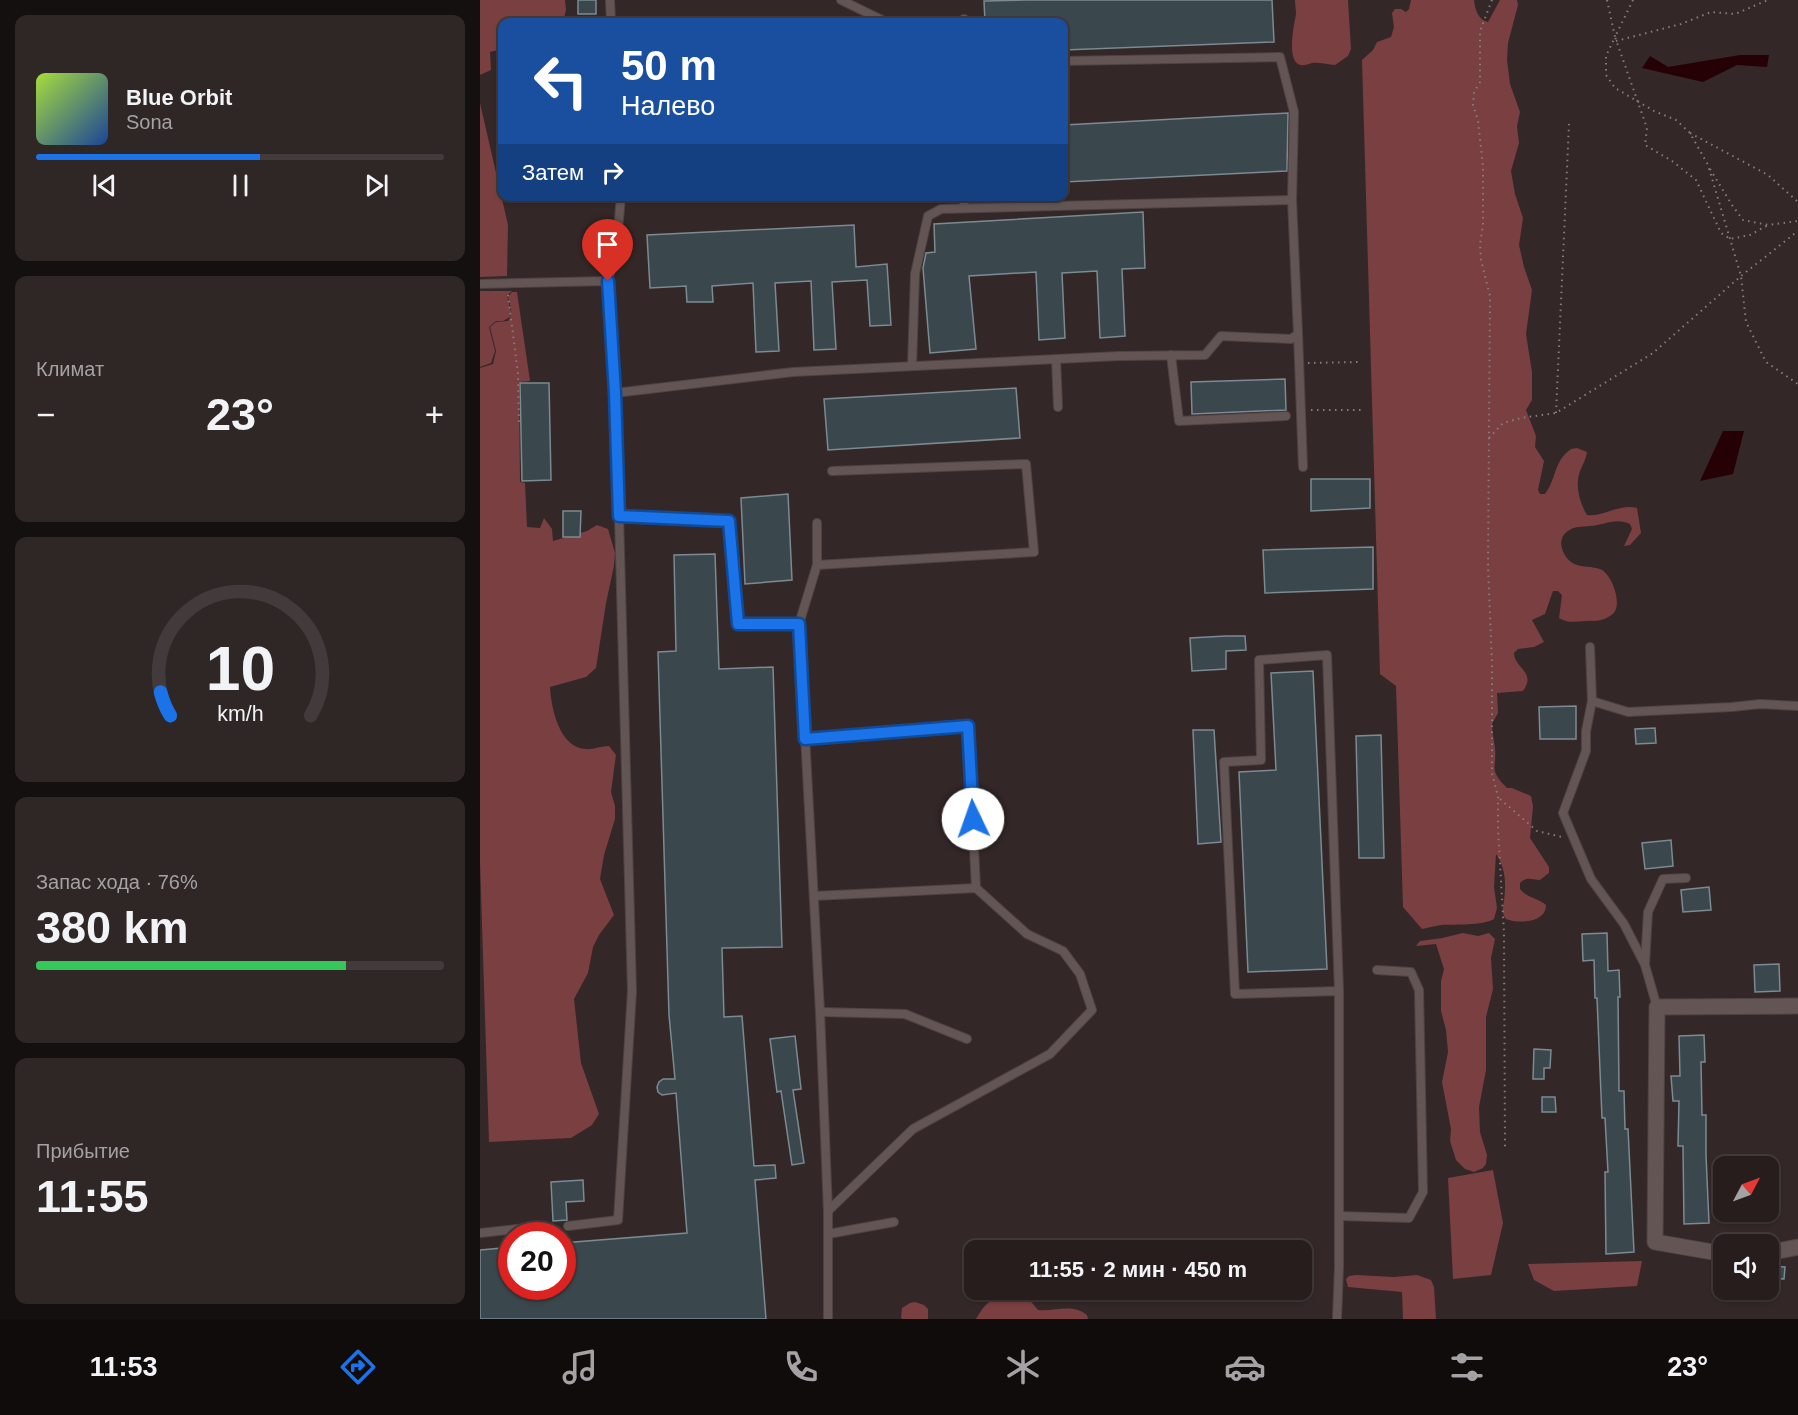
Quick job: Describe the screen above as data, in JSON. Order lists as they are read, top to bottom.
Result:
{
  "north": "top right",
  "page": {
    "turn": ["50 m", "Налево"],
    "song": ["Blue Orbit", "Sona"],
    "then": "Затем",
    "tile": [
      "Климат",
      ["Запас хода · 76%", "380 km"],
      ["Прибытие", "11:55"]
    ],
    "heat": ["−", "23°", "+"],
    "limit": "20",
    "trip": "11:55 · 2 мин · 450 m",
    "tabs": ["11:53", "23°"],
    "gauge": ["10", "km/h"]
  }
}
